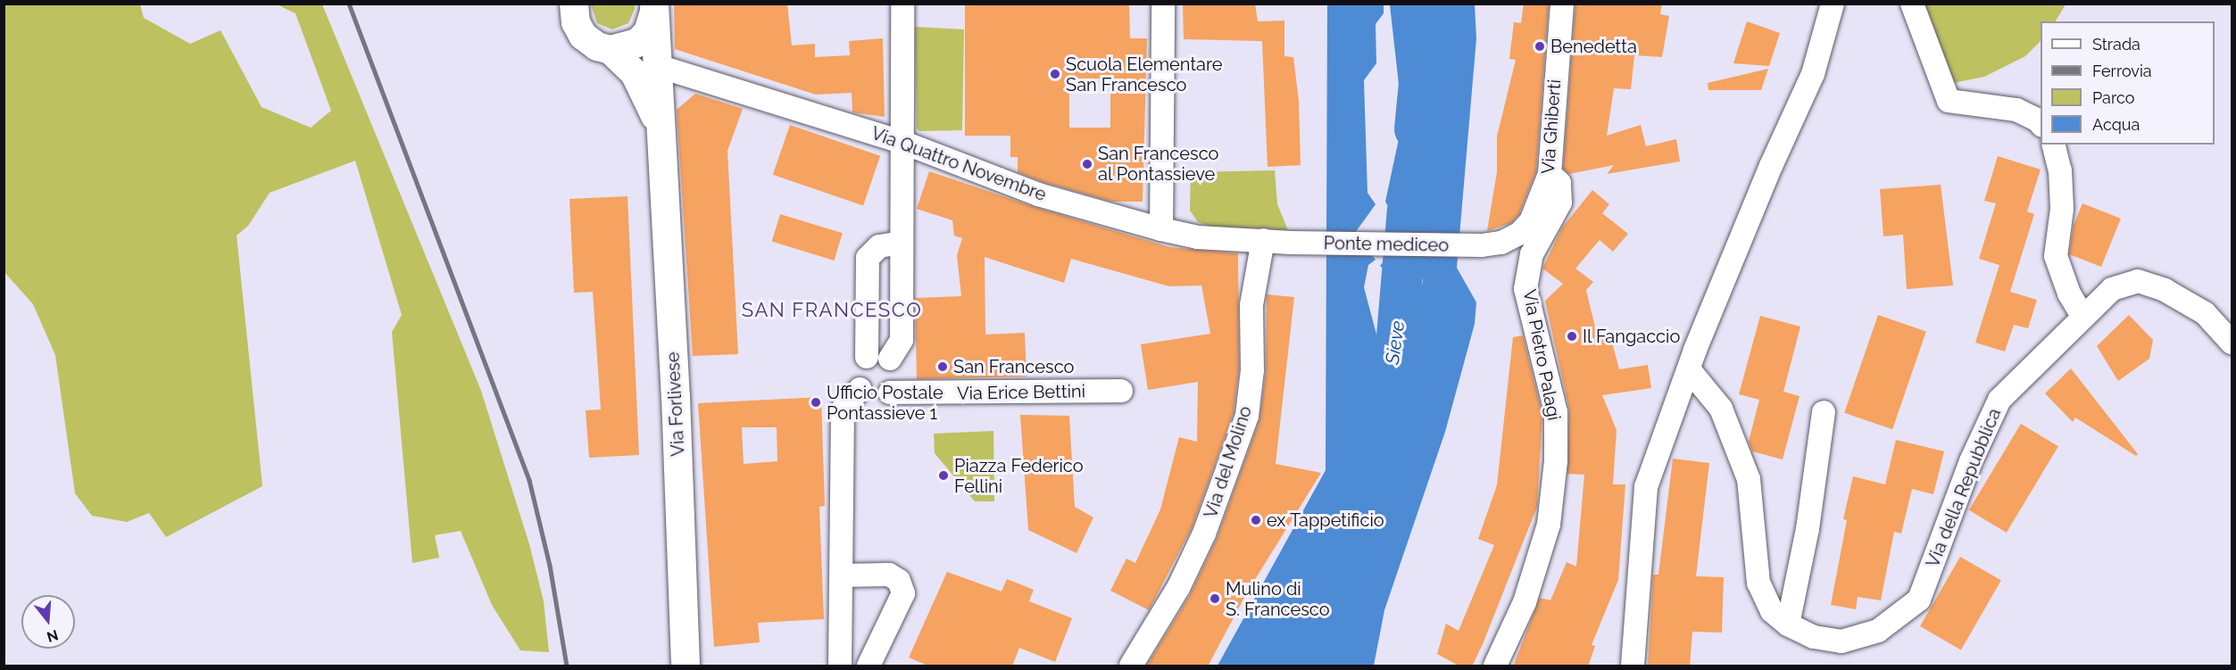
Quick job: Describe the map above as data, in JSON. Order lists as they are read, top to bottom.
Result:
{
  "streets": {
    "street": [
      "Via Ghiberti",
      "Via Quattro Novembre",
      "Ponte mediceo",
      "Via Pietro Palagi",
      "Via Erice Bettini",
      "Via Forlivese",
      "Via del Molino",
      "Via della Repubblica"
    ]
  },
  "crossings": [
    ["Via Ghiberti", "Ponte mediceo"],
    ["Via Ghiberti", "Via Pietro Palagi"],
    ["Via Quattro Novembre", "Ponte mediceo"],
    ["Via Quattro Novembre", "Via Forlivese"],
    ["Via Quattro Novembre", "Via del Molino"],
    ["Ponte mediceo", "Via del Molino"]
  ],
  "districts": ["SAN FRANCESCO"],
  "water": ["Sieve"],
  "places": [
    "Benedetta",
    "Scuola Elementare San Francesco",
    "San Francesco al Pontassieve",
    "Il Fangaccio",
    "San Francesco",
    "Ufficio Postale Pontassieve 1",
    "Piazza Federico Fellini",
    "ex Tappetificio",
    "Mulino di S. Francesco"
  ],
  "legend": [
    "Strada",
    "Ferrovia",
    "Parco",
    "Acqua"
  ],
  "north": "bottom"
}
